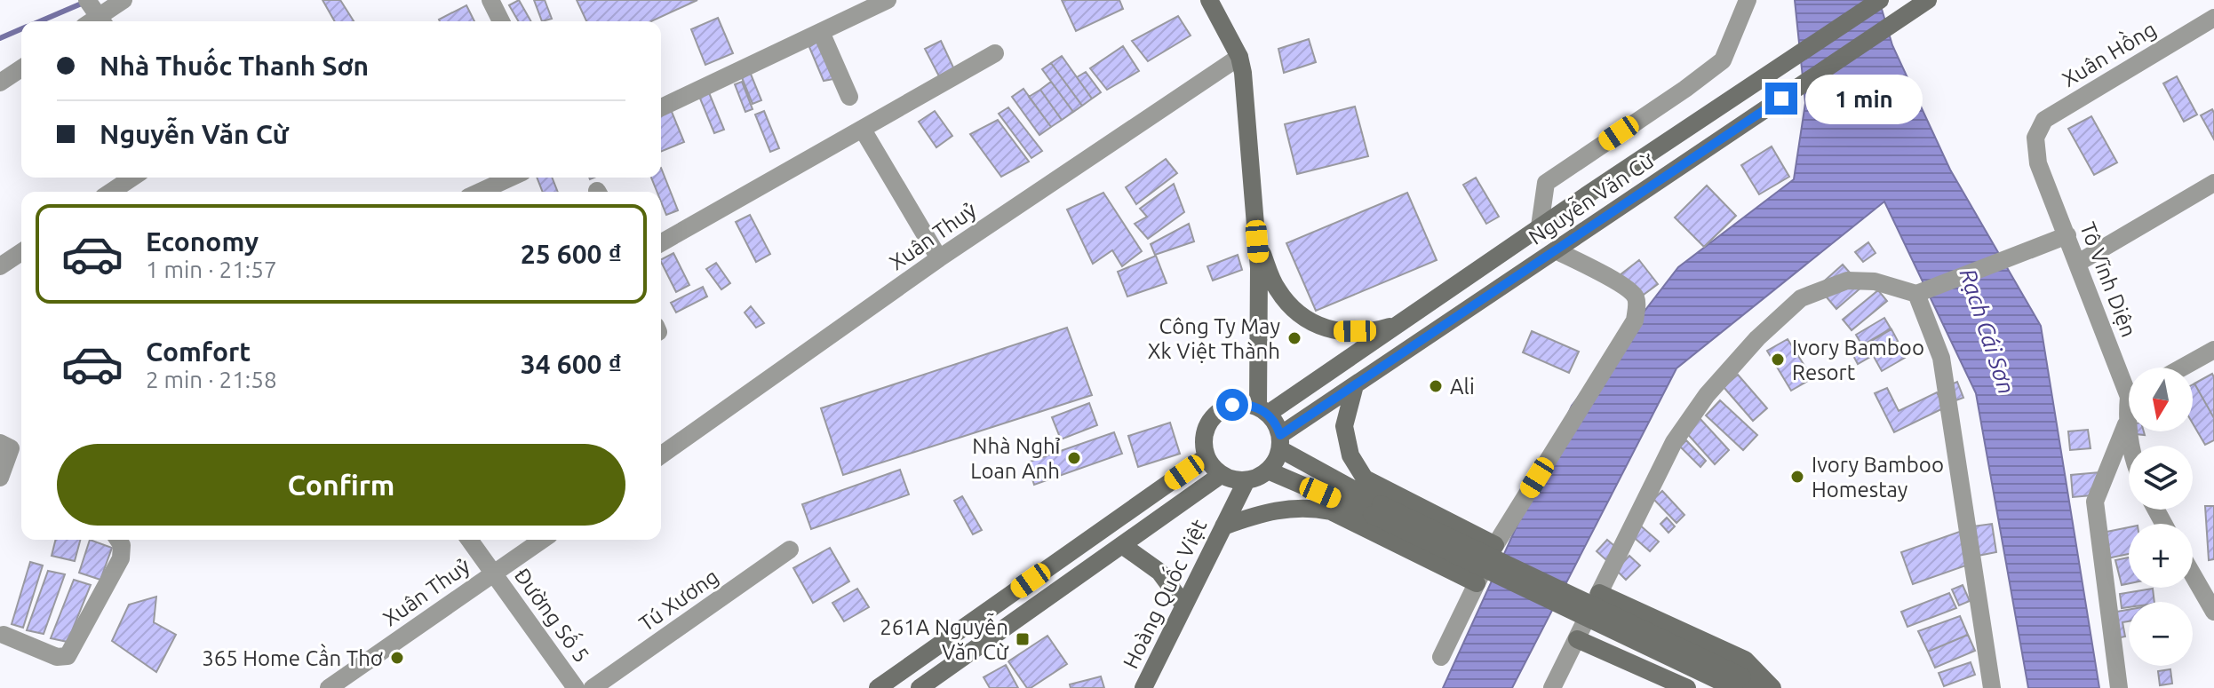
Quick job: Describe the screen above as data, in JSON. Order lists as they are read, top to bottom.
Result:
{
  "streets": {
    "main road": ["Nguyễn Văn Cừ", "Hoàng Quốc Việt"],
    "street": [
      "Xuân Hồng",
      "Xuân Thuỷ",
      "Tô Vĩnh Diện",
      "Tú Xương",
      "Đường Số 5"
    ]
  },
  "crossings": [
    ["Xuân Hồng", "Tô Vĩnh Diện"],
    ["Nguyễn Văn Cừ", "Hoàng Quốc Việt"],
    ["Xuân Thuỷ", "Đường Số 5"]
  ],
  "water": ["Rạch Cái Sơn"],
  "places": {
    "other": [
      "Công Ty May Xk Việt Thành",
      "Ivory Bamboo Resort",
      "Ali",
      "Nhà Nghỉ Loan Anh",
      "Ivory Bamboo Homestay",
      "365 Home Cần Thơ"
    ],
    "transit": ["261A Nguyễn Văn Cừ"]
  },
  "north": "bottom",
  "page": {
    "banner": ["Nhà Thuốc Thanh Sơn", "Nguyễn Văn Cừ"],
    "bubble": "1 min",
    "list": [
      {
        "name": "Economy",
        "note": "1 min · 21:57",
        "value": "25 600 ₫"
      },
      {
        "name": "Comfort",
        "note": "2 min · 21:58",
        "value": "34 600 ₫"
      }
    ],
    "map_buttons": ["+", "−"],
    "buttons": "Confirm"
  }
}
